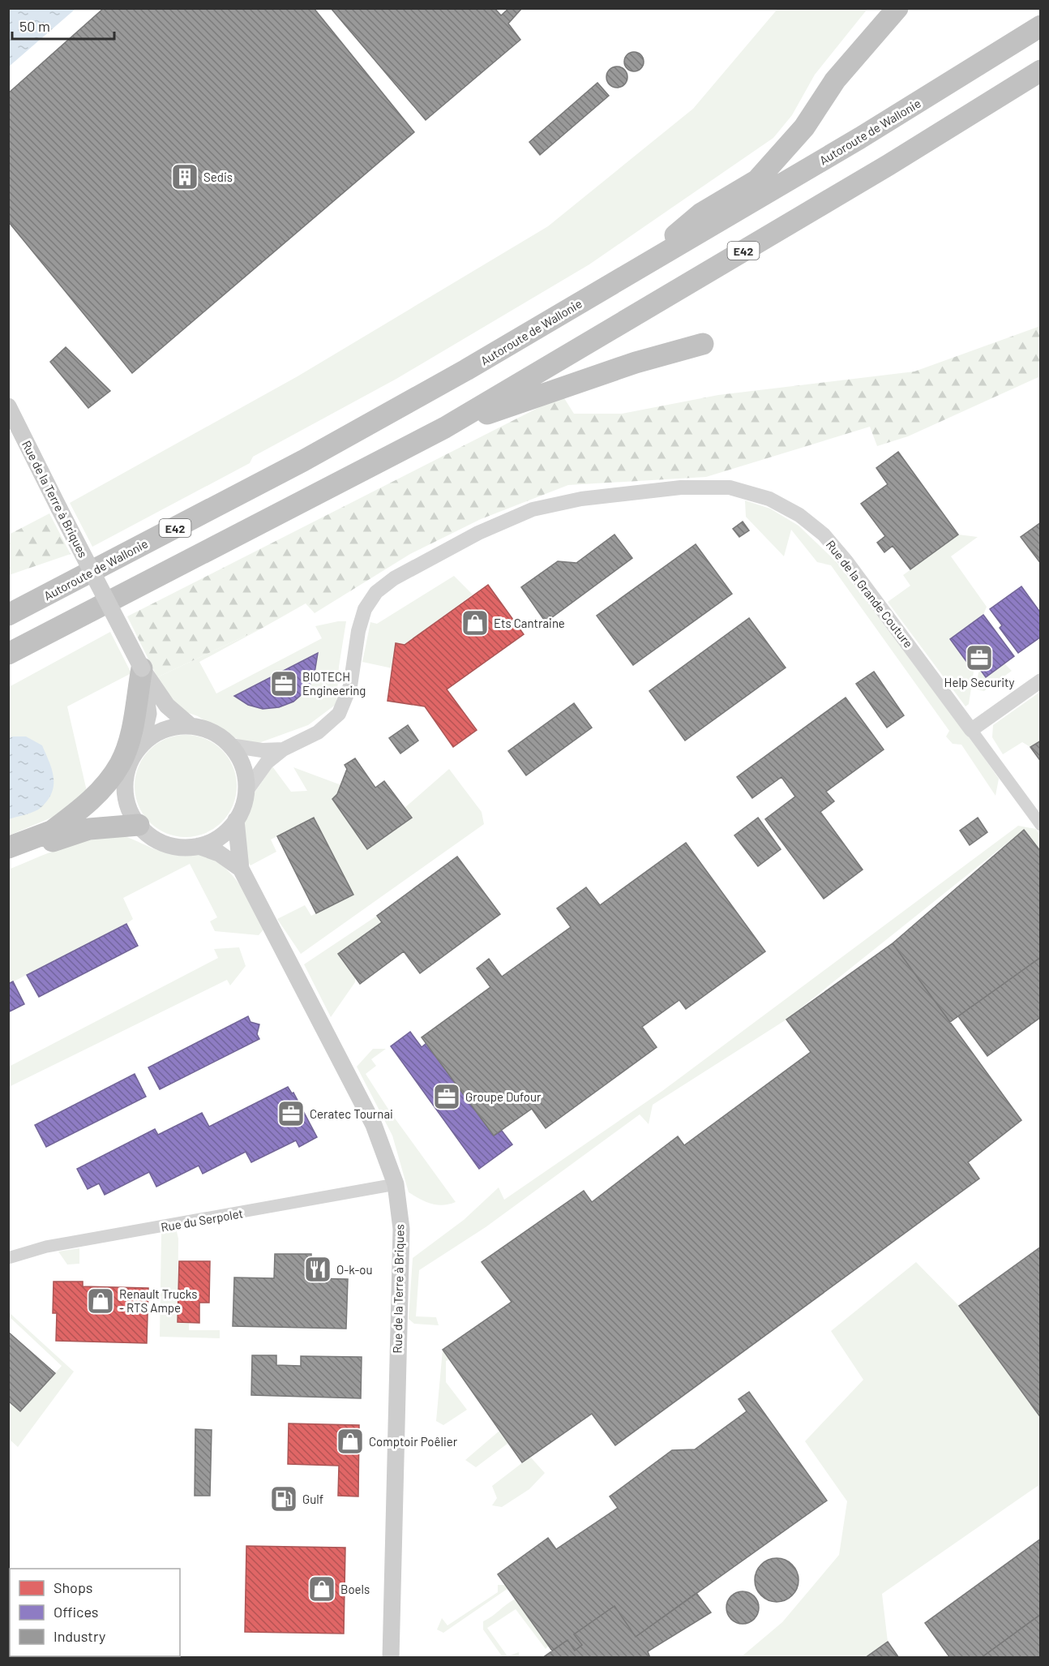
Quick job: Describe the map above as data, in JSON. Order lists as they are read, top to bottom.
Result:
{
  "streets": {
    "highway": ["Autoroute de Wallonie", "E42"],
    "main road": ["Rue de la Terre à Briques"],
    "street": ["Rue de la Grande Couture", "Rue du Serpolet"]
  },
  "crossings": [
    ["Rue de la Terre à Briques", "Rue de la Grande Couture"],
    ["Rue de la Terre à Briques", "Rue du Serpolet"]
  ],
  "places": {
    "building": ["Sedis"],
    "shop": [
      "Ets Cantraine",
      "Renault Trucks - RTS Ampe",
      "Comptoir Poêlier",
      "Boels"
    ],
    "office": [
      "Help Security",
      "BIOTECH Engineering",
      "Groupe Dufour",
      "Ceratec Tournai"
    ],
    "restaurant": ["O-k-ou"],
    "fuel station": ["Gulf"]
  },
  "legend": ["Shops", "Offices", "Industry"],
  "scale_bar": "50 m"
}
